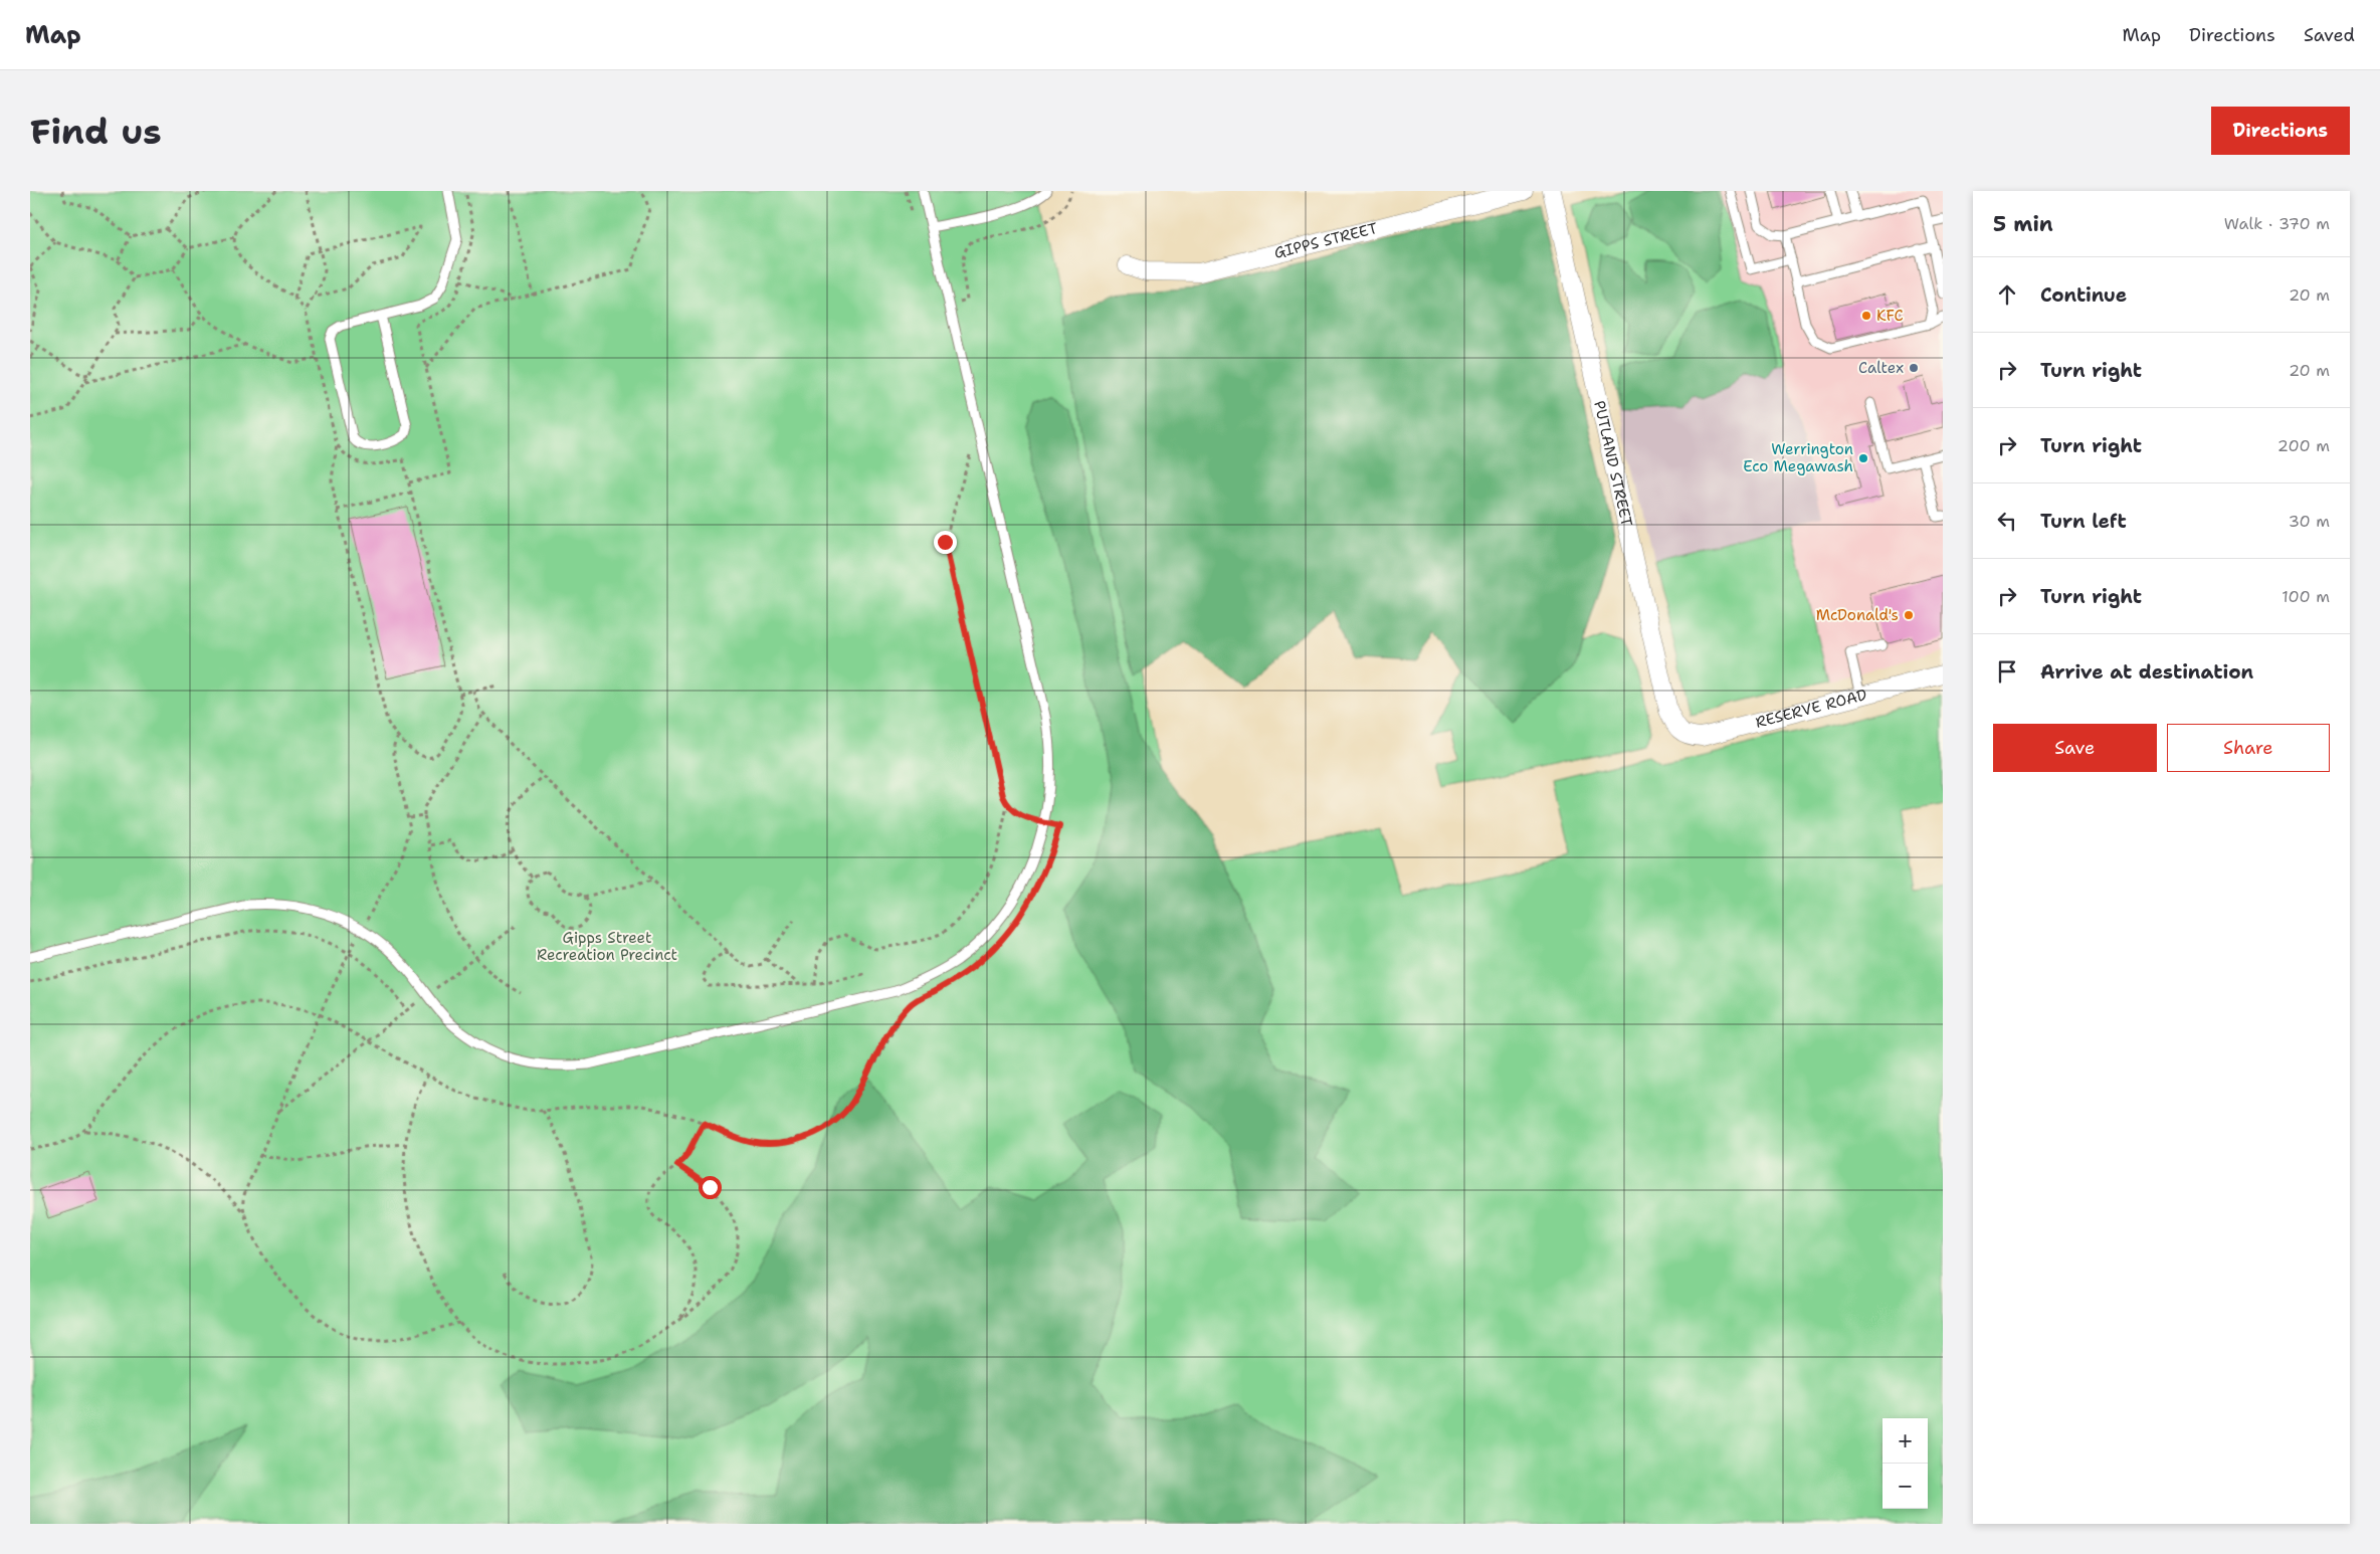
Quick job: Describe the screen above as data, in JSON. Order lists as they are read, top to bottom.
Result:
{
  "streets": {
    "street": ["GIPPS STREET", "PUTLAND STREET", "RESERVE ROAD"]
  },
  "crossings": [
    ["PUTLAND STREET", "RESERVE ROAD"]
  ],
  "parks": ["Gipps Street Recreation Precinct"],
  "places": [
    "KFC",
    "Caltex",
    "Werrington Eco Megawash",
    "McDonald's"
  ],
  "page": {
    "header": "Map",
    "nav": ["Map", "Directions", "Saved"],
    "buttons": [
      "Directions",
      ["Save", "Share"]
    ],
    "title": "Find us",
    "heading": ["5 min", "Walk · 370 m"],
    "list": [
      ["Continue", "20 m"],
      ["Turn right", "20 m"],
      ["Turn right", "200 m"],
      ["Turn left", "30 m"],
      ["Turn right", "100 m"],
      "Arrive at destination"
    ],
    "map_buttons": ["+", "−"]
  }
}
